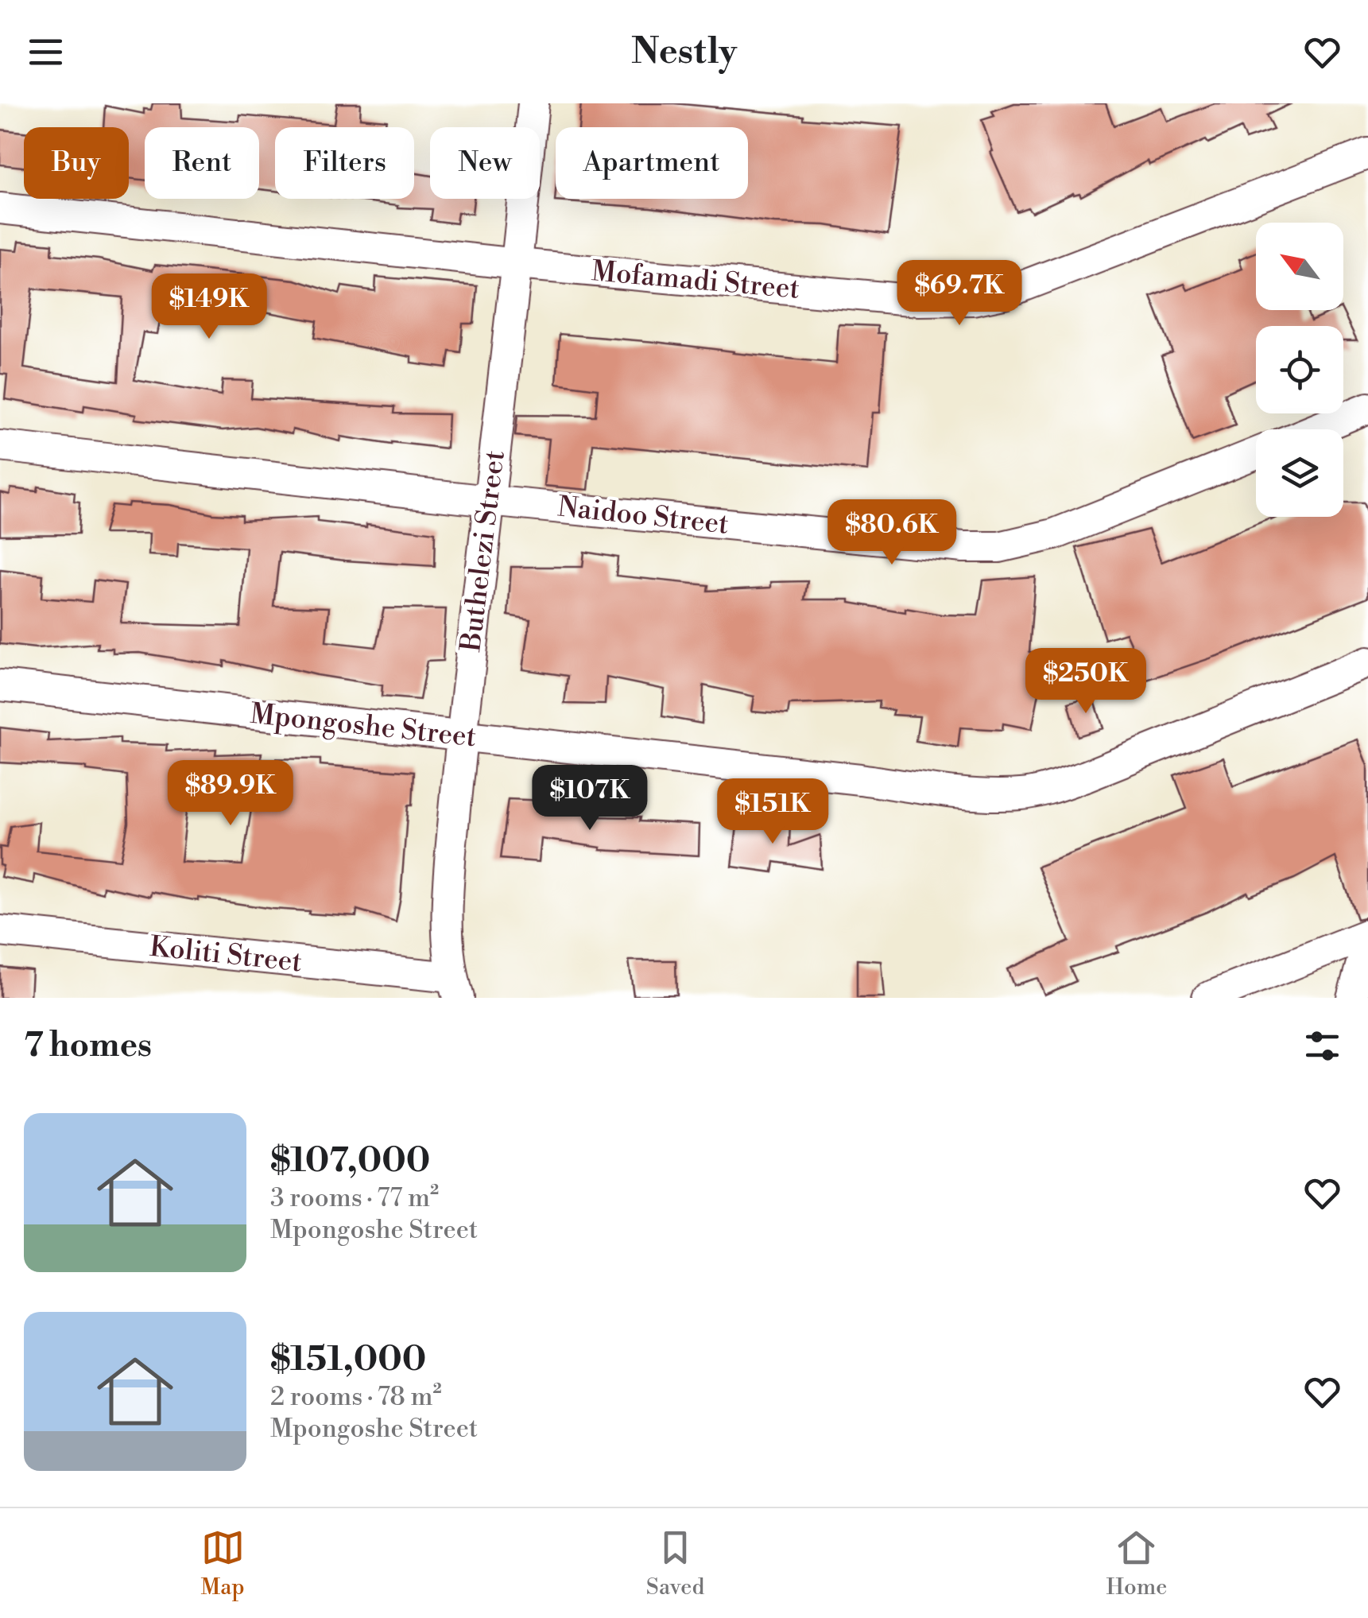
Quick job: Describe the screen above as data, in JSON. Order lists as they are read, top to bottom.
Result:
{
  "streets": {
    "street": [
      "Mofamadi Street",
      "Naidoo Street",
      "Buthelezi Street",
      "Mpongoshe Street",
      "Koliti Street"
    ]
  },
  "crossings": [
    ["Mofamadi Street", "Buthelezi Street"],
    ["Naidoo Street", "Buthelezi Street"],
    ["Buthelezi Street", "Mpongoshe Street"],
    ["Buthelezi Street", "Koliti Street"]
  ],
  "north": "top left",
  "page": {
    "header": "Nestly",
    "chip": [
      "Buy",
      "Rent",
      "Filters",
      "New",
      "Apartment"
    ],
    "price": [
      "$69.7K",
      "$149K",
      "$80.6K",
      "$250K",
      "$89.9K",
      "$107K",
      "$151K"
    ],
    "heading": "7 homes",
    "list": [
      {
        "name": "$107,000",
        "note": "3 rooms · 77 m² · Mpongoshe Street"
      },
      {
        "name": "$151,000",
        "note": "2 rooms · 78 m² · Mpongoshe Street"
      }
    ],
    "tabs": ["Map", "Saved", "Home"]
  }
}
